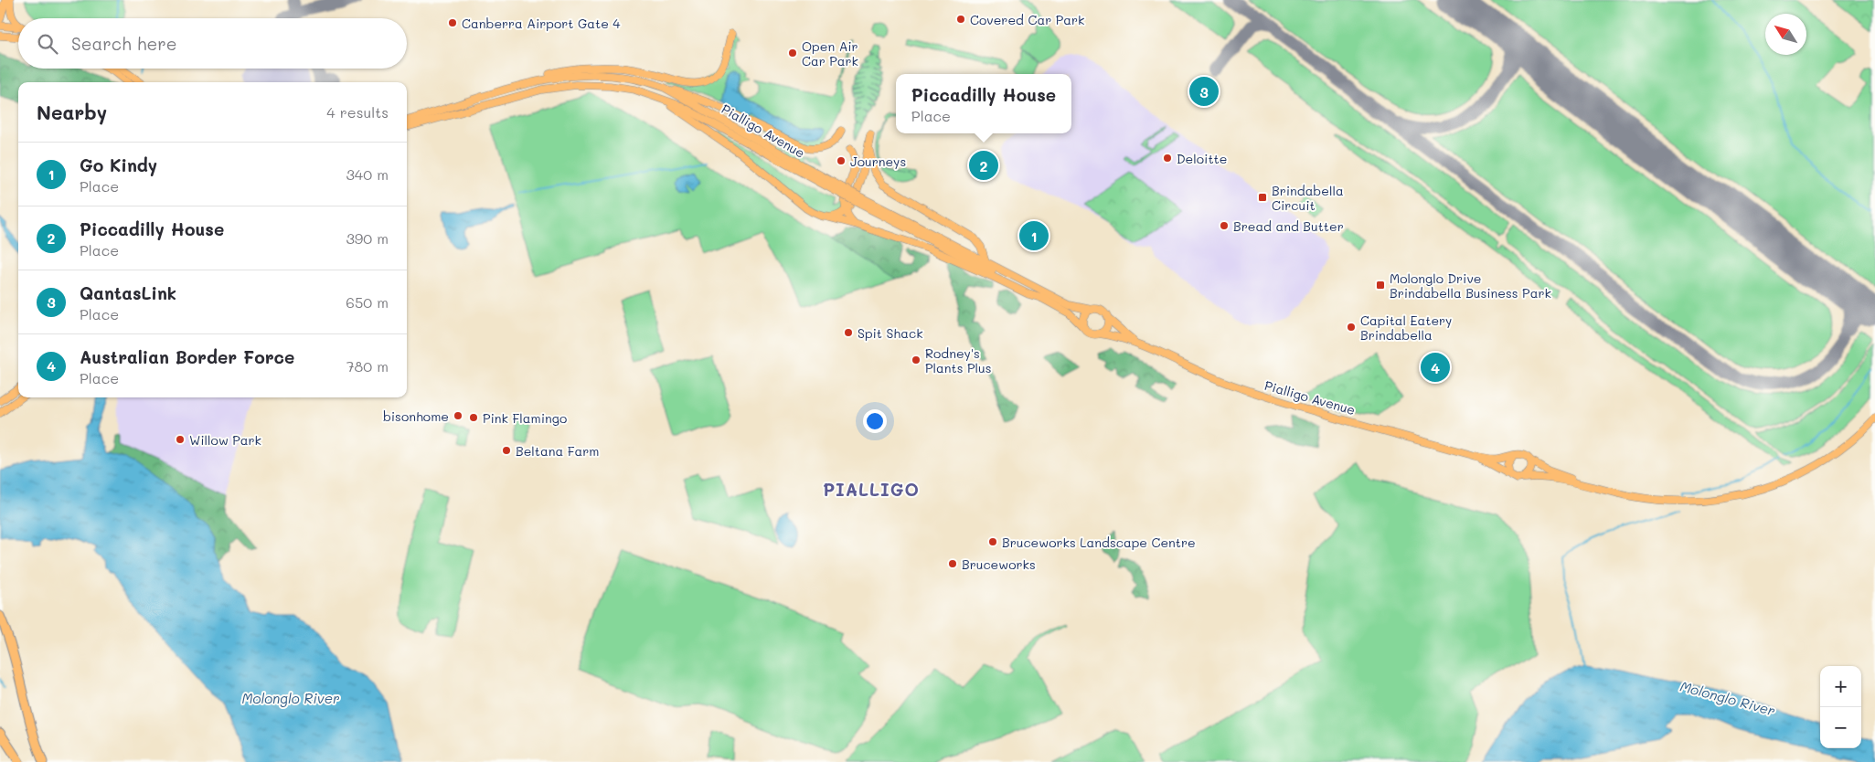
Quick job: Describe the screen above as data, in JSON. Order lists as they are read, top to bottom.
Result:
{
  "streets": {
    "main road": ["Pialligo Avenue"]
  },
  "districts": ["PIALLIGO"],
  "water": ["Molonglo River"],
  "places": {
    "other": [
      "Covered Car Park",
      "Canberra Airport Gate 4",
      "Open Air Car Park",
      "Deloitte",
      "Journeys",
      "Bread and Butter",
      "Capital Eatery Brindabella",
      "Spit Shack",
      "Rodney's Plants Plus",
      "bisonhome",
      "Pink Flamingo",
      "Willow Park",
      "Beltana Farm",
      "Bruceworks Landscape Centre",
      "Bruceworks"
    ],
    "transit": ["Brindabella Circuit", "Molonglo Drive Brindabella Business Park"]
  },
  "north": "top left",
  "page": {
    "search": "Search here",
    "popup": ["Piccadilly House", "Place"],
    "pins": [
      "3",
      "2",
      "1",
      "4"
    ],
    "heading": ["Nearby", "4 results"],
    "list": [
      {
        "mark": "1",
        "name": "Go Kindy",
        "note": "Place",
        "value": "340 m"
      },
      {
        "mark": "2",
        "name": "Piccadilly House",
        "note": "Place",
        "value": "390 m"
      },
      {
        "mark": "3",
        "name": "QantasLink",
        "note": "Place",
        "value": "650 m"
      },
      {
        "mark": "4",
        "name": "Australian Border Force",
        "note": "Place",
        "value": "780 m"
      }
    ],
    "map_buttons": ["+", "−"]
  }
}
